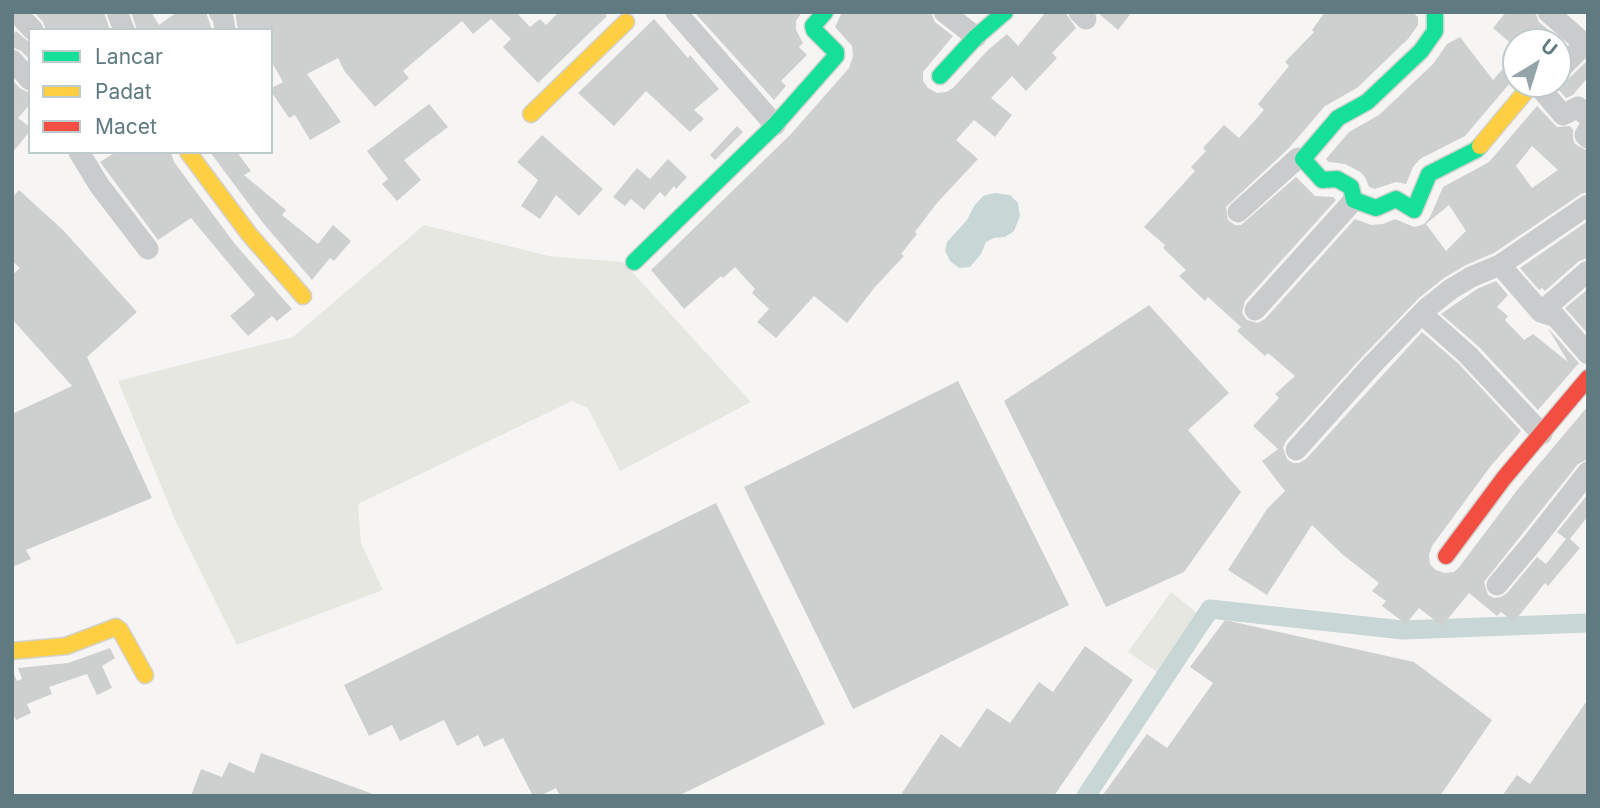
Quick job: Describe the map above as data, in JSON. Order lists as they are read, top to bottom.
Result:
{
  "legend": ["Lancar", "Padat", "Macet"],
  "north": "top right"
}
